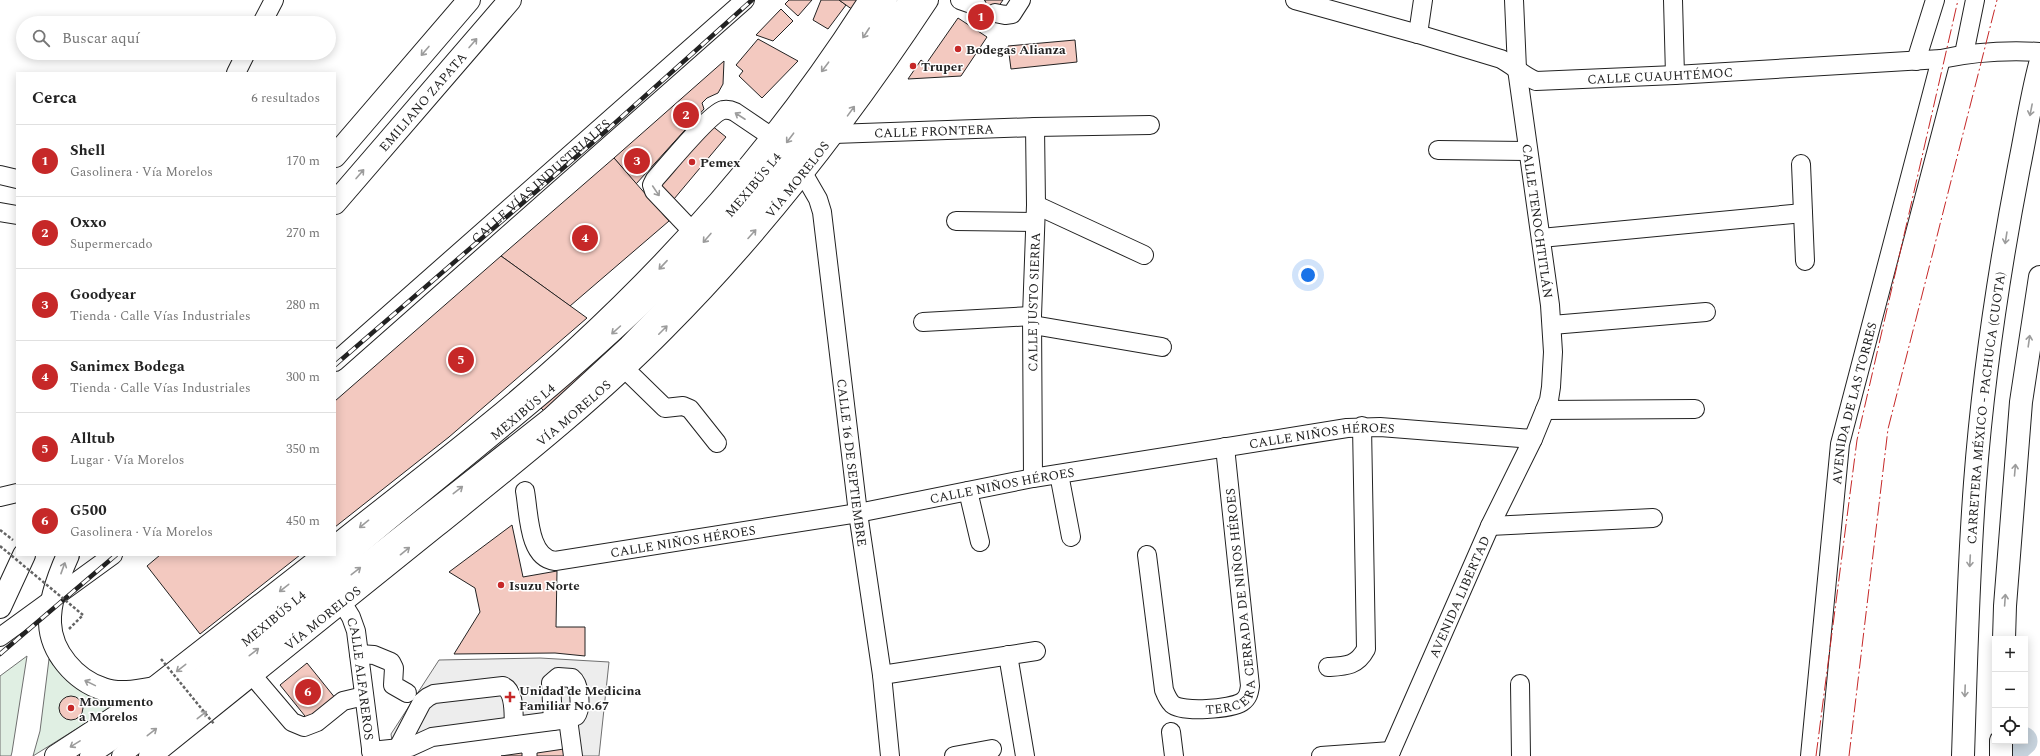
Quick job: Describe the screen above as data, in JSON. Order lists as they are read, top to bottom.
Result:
{
  "streets": {
    "main road": ["EMILIANO ZAPATA", "VÍA MORELOS", "CARRETERA MÉXICO - PACHUCA (CUOTA)"],
    "street": [
      "CALLE CUAUHTÉMOC",
      "CALLE FRONTERA",
      "CALLE VÍAS INDUSTRIALES",
      "MEXIBÚS L4",
      "CALLE TENOCHTITLÁN",
      "CALLE JUSTO SIERRA",
      "AVENIDA DE LAS TORRES",
      "CALLE NIÑOS HÉROES",
      "CALLE 16 DE SEPTIEMBRE",
      "TERCERA CERRADA DE NIÑOS HÉROES",
      "AVENIDA LIBERTAD",
      "CALLE ALFAREROS"
    ]
  },
  "crossings": [
    ["CALLE CUAUHTÉMOC", "CALLE TENOCHTITLÁN"],
    ["CALLE CUAUHTÉMOC", "AVENIDA DE LAS TORRES"],
    ["CALLE CUAUHTÉMOC", "CARRETERA MÉXICO - PACHUCA (CUOTA)"],
    ["CALLE FRONTERA", "VÍA MORELOS"],
    ["CALLE FRONTERA", "CALLE JUSTO SIERRA"],
    ["VÍA MORELOS", "MEXIBÚS L4"],
    ["VÍA MORELOS", "CALLE 16 DE SEPTIEMBRE"],
    ["VÍA MORELOS", "CALLE ALFAREROS"],
    ["MEXIBÚS L4", "CALLE ALFAREROS"],
    ["CALLE TENOCHTITLÁN", "CALLE NIÑOS HÉROES"],
    ["CALLE TENOCHTITLÁN", "AVENIDA LIBERTAD"],
    ["CALLE JUSTO SIERRA", "CALLE NIÑOS HÉROES"],
    ["CALLE NIÑOS HÉROES", "CALLE 16 DE SEPTIEMBRE"],
    ["CALLE NIÑOS HÉROES", "TERCERA CERRADA DE NIÑOS HÉROES"],
    ["CALLE NIÑOS HÉROES", "AVENIDA LIBERTAD"]
  ],
  "places": {
    "other": [
      "Bodegas Alianza",
      "Truper",
      "Pemex",
      "Isuzu Norte",
      "Monumento a Morelos"
    ],
    "health": ["Unidad de Medicina Familiar No.67"]
  },
  "page": {
    "pins": [
      "1",
      "2",
      "3",
      "4",
      "5",
      "6"
    ],
    "search": "Buscar aquí",
    "heading": ["Cerca", "6 resultados"],
    "list": [
      {
        "mark": "1",
        "name": "Shell",
        "note": "Gasolinera · Vía Morelos",
        "value": "170 m"
      },
      {
        "mark": "2",
        "name": "Oxxo",
        "note": "Supermercado",
        "value": "270 m"
      },
      {
        "mark": "3",
        "name": "Goodyear",
        "note": "Tienda · Calle Vías Industriales",
        "value": "280 m"
      },
      {
        "mark": "4",
        "name": "Sanimex Bodega",
        "note": "Tienda · Calle Vías Industriales",
        "value": "300 m"
      },
      {
        "mark": "5",
        "name": "Alltub",
        "note": "Lugar · Vía Morelos",
        "value": "350 m"
      },
      {
        "mark": "6",
        "name": "G500",
        "note": "Gasolinera · Vía Morelos",
        "value": "450 m"
      }
    ],
    "map_buttons": ["+", "−"]
  }
}
